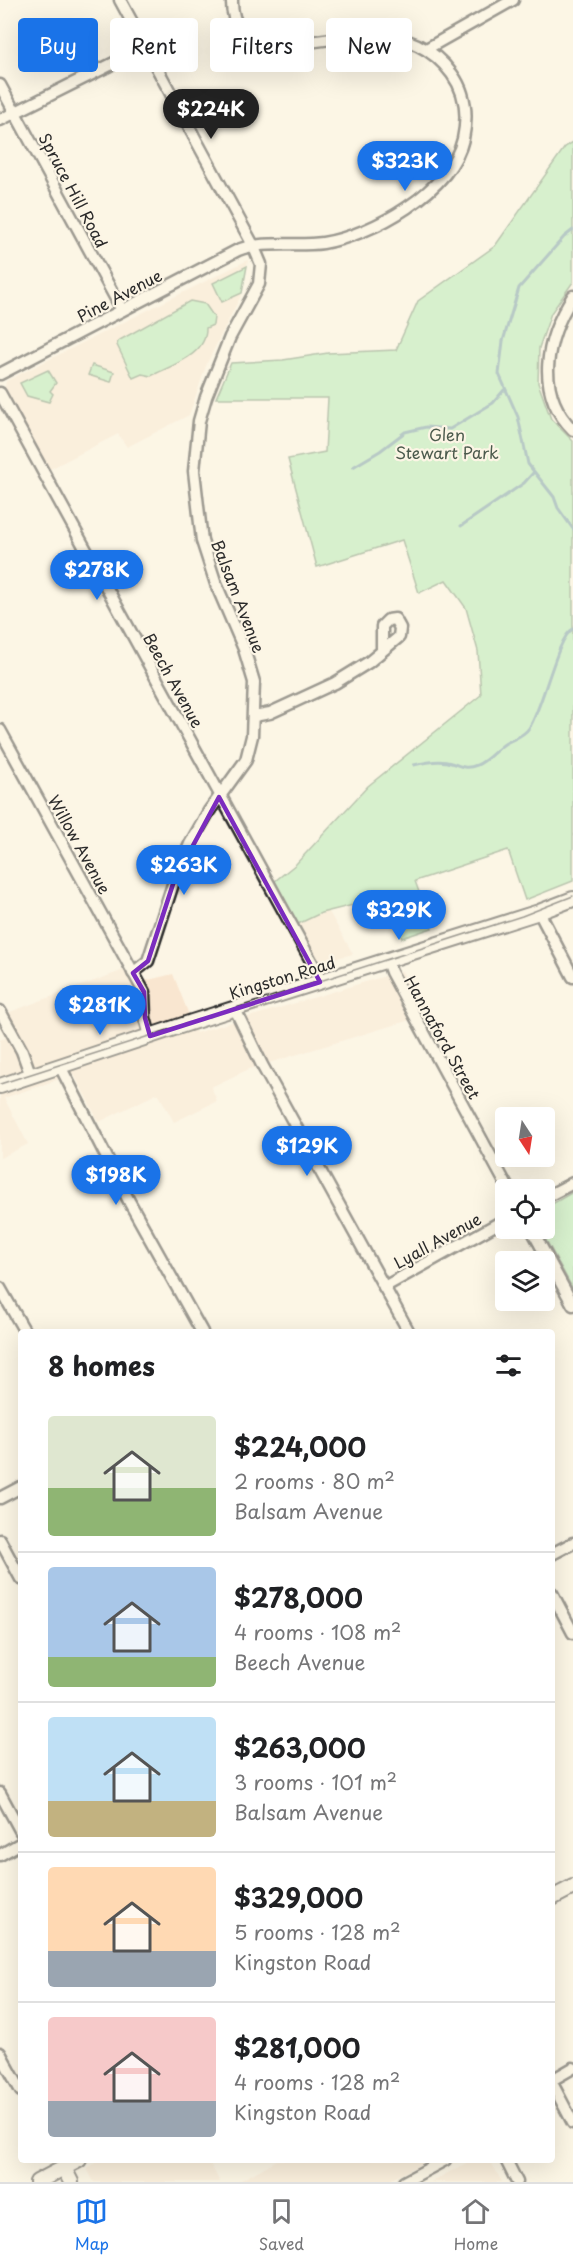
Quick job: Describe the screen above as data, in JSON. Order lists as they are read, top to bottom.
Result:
{
  "streets": {
    "main road": ["Kingston Road"],
    "street": [
      "Spruce Hill Road",
      "Pine Avenue",
      "Balsam Avenue",
      "Beech Avenue",
      "Willow Avenue",
      "Hannaford Street",
      "Lyall Avenue"
    ]
  },
  "crossings": [
    ["Spruce Hill Road", "Pine Avenue"],
    ["Pine Avenue", "Balsam Avenue"],
    ["Balsam Avenue", "Beech Avenue"],
    ["Balsam Avenue", "Willow Avenue"],
    ["Beech Avenue", "Kingston Road"],
    ["Kingston Road", "Hannaford Street"]
  ],
  "parks": ["Glen Stewart Park"],
  "north": "bottom",
  "page": {
    "chip": [
      "Buy",
      "Rent",
      "Filters",
      "New"
    ],
    "price": [
      "$224K",
      "$323K",
      "$278K",
      "$263K",
      "$329K",
      "$281K",
      "$129K",
      "$198K"
    ],
    "heading": "8 homes",
    "list": [
      {
        "name": "$224,000",
        "note": "2 rooms · 80 m² · Balsam Avenue"
      },
      {
        "name": "$278,000",
        "note": "4 rooms · 108 m² · Beech Avenue"
      },
      {
        "name": "$263,000",
        "note": "3 rooms · 101 m² · Balsam Avenue"
      },
      {
        "name": "$329,000",
        "note": "5 rooms · 128 m² · Kingston Road"
      },
      {
        "name": "$281,000",
        "note": "4 rooms · 128 m² · Kingston Road"
      }
    ],
    "tabs": ["Map", "Saved", "Home"]
  }
}
